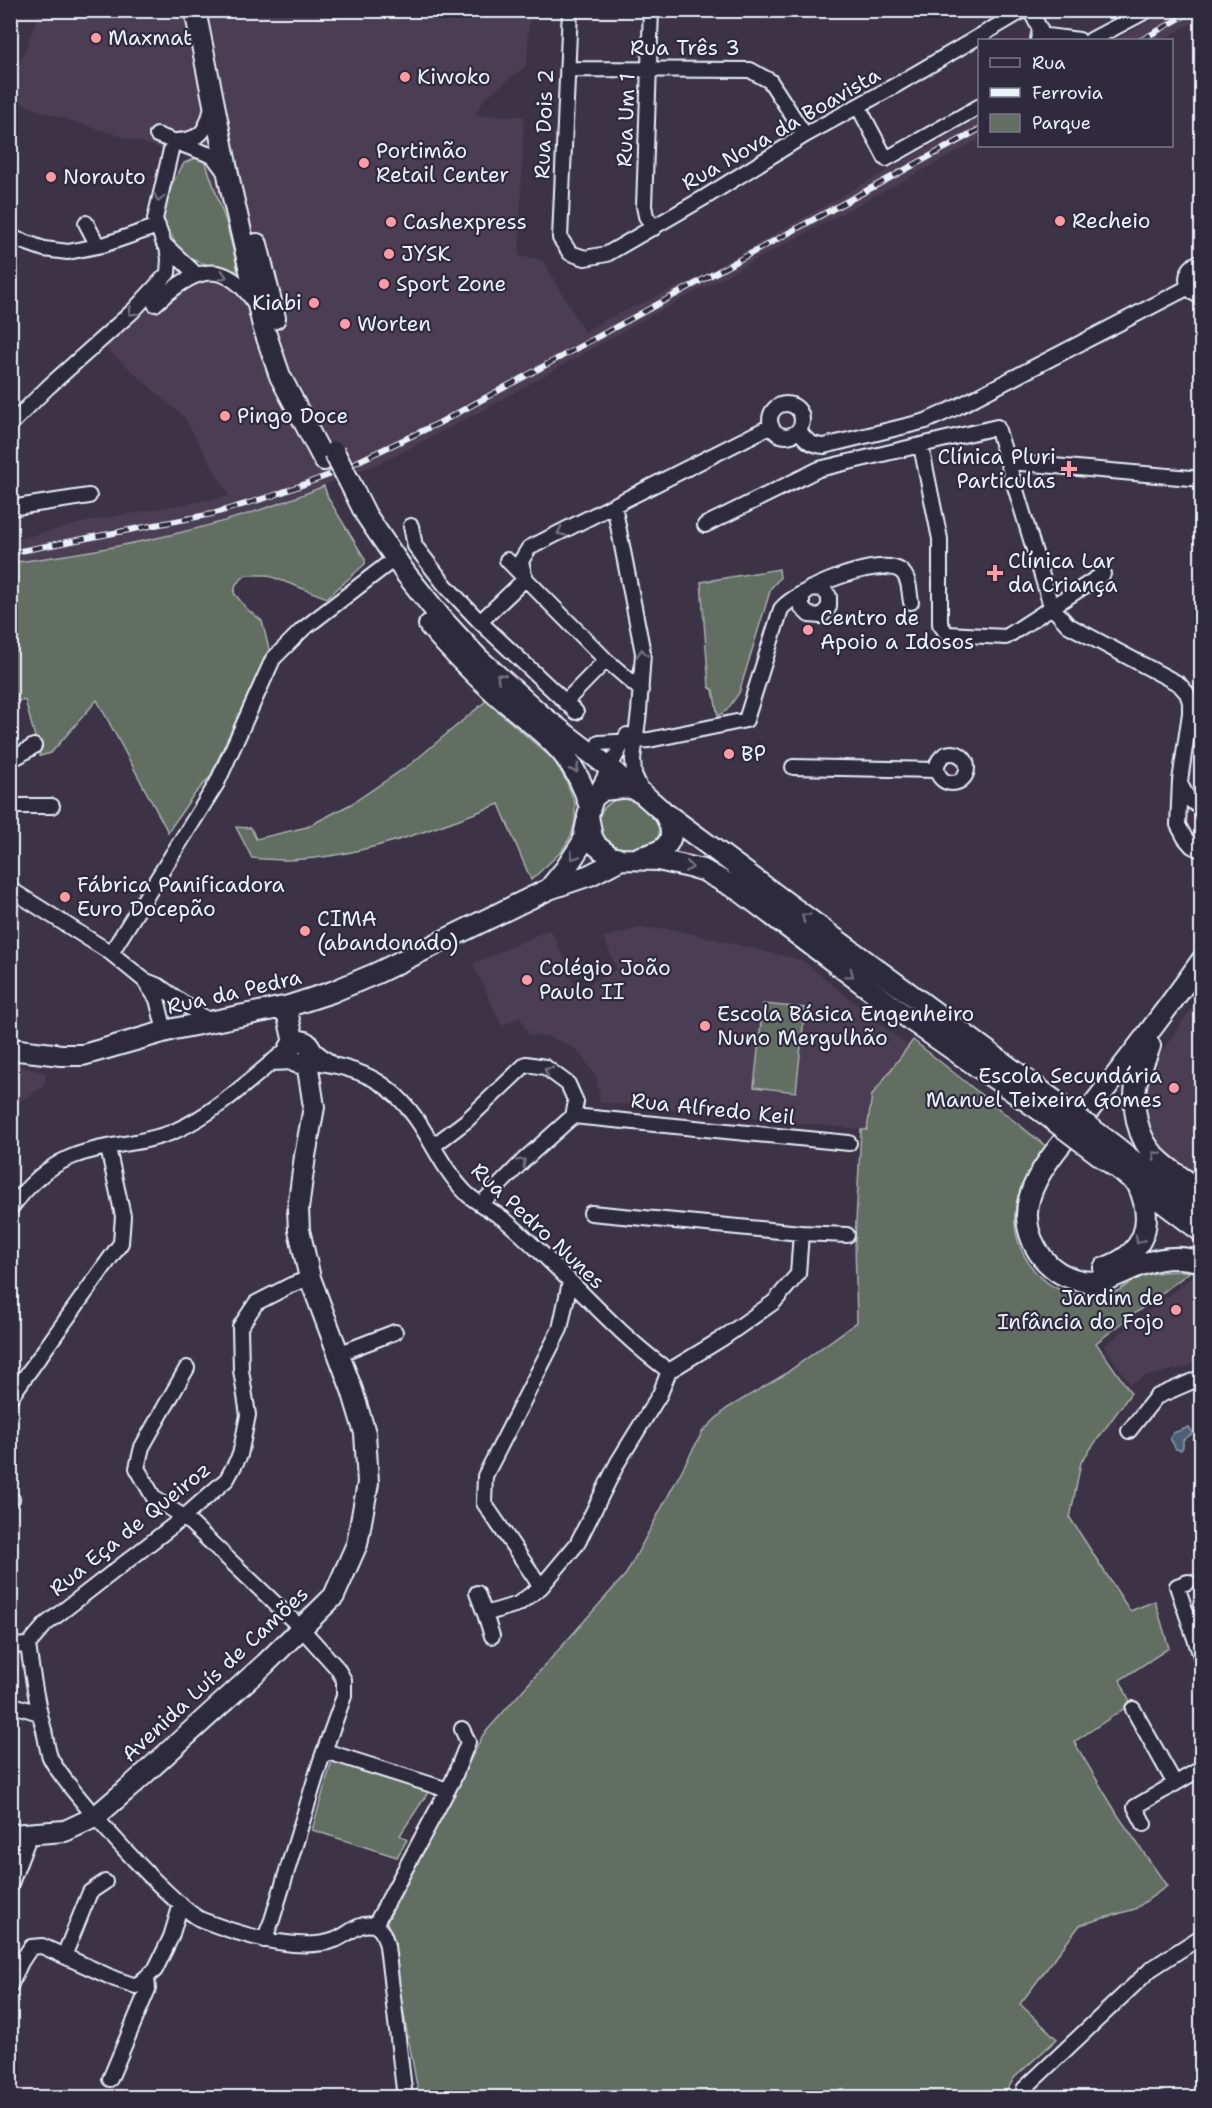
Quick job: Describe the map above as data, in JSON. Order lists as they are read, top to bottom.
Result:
{
  "streets": {
    "main road": ["Rua da Pedra", "Avenida Luís de Camões"],
    "street": [
      "Rua Três 3",
      "Rua Um 1",
      "Rua Dois 2",
      "Rua Nova da Boavista",
      "Rua Alfredo Keil",
      "Rua Pedro Nunes",
      "Rua Eça de Queiroz"
    ]
  },
  "crossings": [
    ["Rua Três 3", "Rua Um 1"],
    ["Rua Três 3", "Rua Dois 2"],
    ["Rua Três 3", "Rua Nova da Boavista"],
    ["Rua Um 1", "Rua Nova da Boavista"],
    ["Rua Dois 2", "Rua Nova da Boavista"],
    ["Rua da Pedra", "Avenida Luís de Camões"],
    ["Rua Pedro Nunes", "Avenida Luís de Camões"],
    ["Rua Eça de Queiroz", "Avenida Luís de Camões"]
  ],
  "places": {
    "other": [
      "Maxmat",
      "Kiwoko",
      "Portimão Retail Center",
      "Norauto",
      "Recheio",
      "Cashexpress",
      "JYSK",
      "Sport Zone",
      "Kiabi",
      "Worten",
      "Pingo Doce",
      "Centro de Apoio a Idosos",
      "BP",
      "Fábrica Panificadora Euro Docepão",
      "CIMA (abandonado)",
      "Colégio João Paulo II",
      "Escola Básica Engenheiro Nuno Mergulhão",
      "Escola Secundária Manuel Teixeira Gomes",
      "Jardim de Infância do Fojo"
    ],
    "health": ["Clínica Pluri Particulas", "Clínica Lar da Criança"]
  },
  "legend": ["Rua", "Ferrovia", "Parque"]
}
